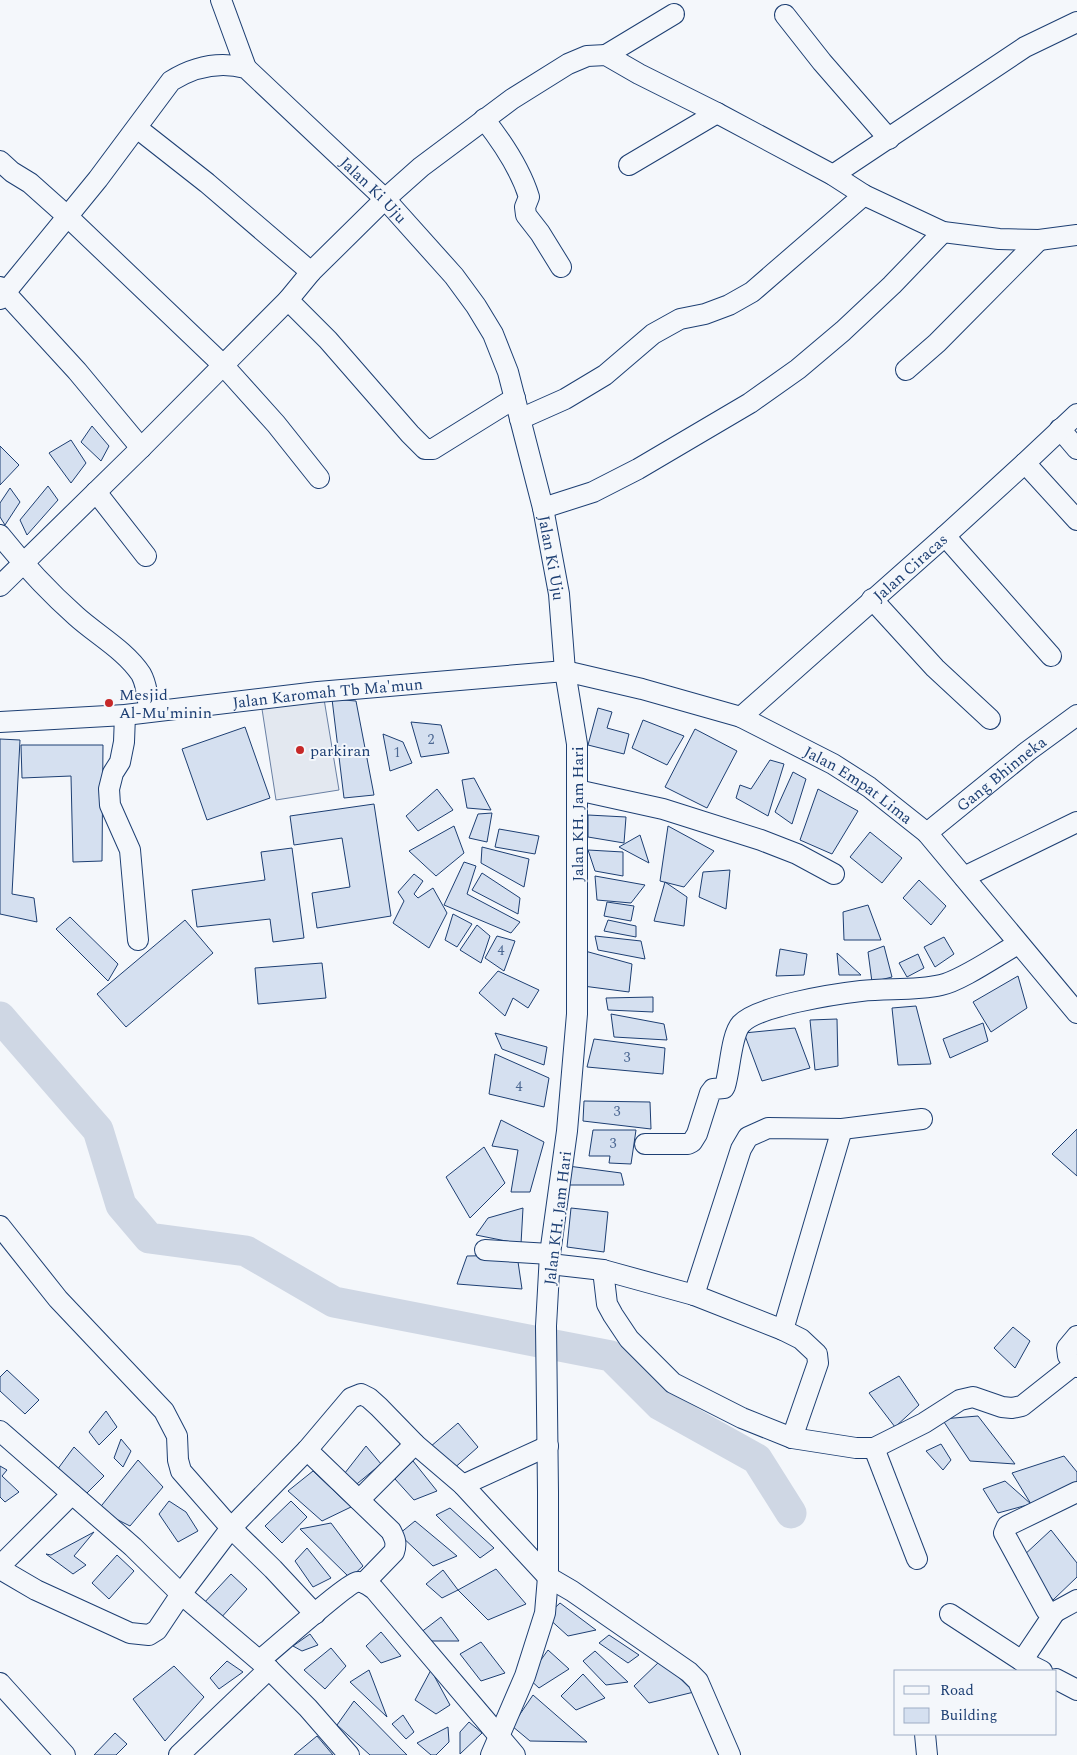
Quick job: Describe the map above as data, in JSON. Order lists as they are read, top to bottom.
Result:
{
  "streets": {
    "street": [
      "Jalan Ki Uju",
      "Jalan Ciracas",
      "Jalan Karomah Tb Ma'mun",
      "Gang Bhinneka",
      "Jalan Empat Lima",
      "Jalan KH. Jam Hari"
    ]
  },
  "crossings": [
    ["Jalan Ki Uju", "Jalan Karomah Tb Ma'mun"],
    ["Jalan Ki Uju", "Jalan Empat Lima"],
    ["Jalan Ki Uju", "Jalan KH. Jam Hari"],
    ["Jalan Ciracas", "Jalan Empat Lima"],
    ["Jalan Karomah Tb Ma'mun", "Jalan Empat Lima"],
    ["Jalan Karomah Tb Ma'mun", "Jalan KH. Jam Hari"],
    ["Gang Bhinneka", "Jalan Empat Lima"],
    ["Jalan Empat Lima", "Jalan KH. Jam Hari"]
  ],
  "places": ["Mesjid Al-Mu'minin", "parkiran"],
  "house_numbers": [
    "2",
    "1",
    "4",
    "3",
    "4",
    "3",
    "3"
  ],
  "legend": ["Road", "Building"]
}
